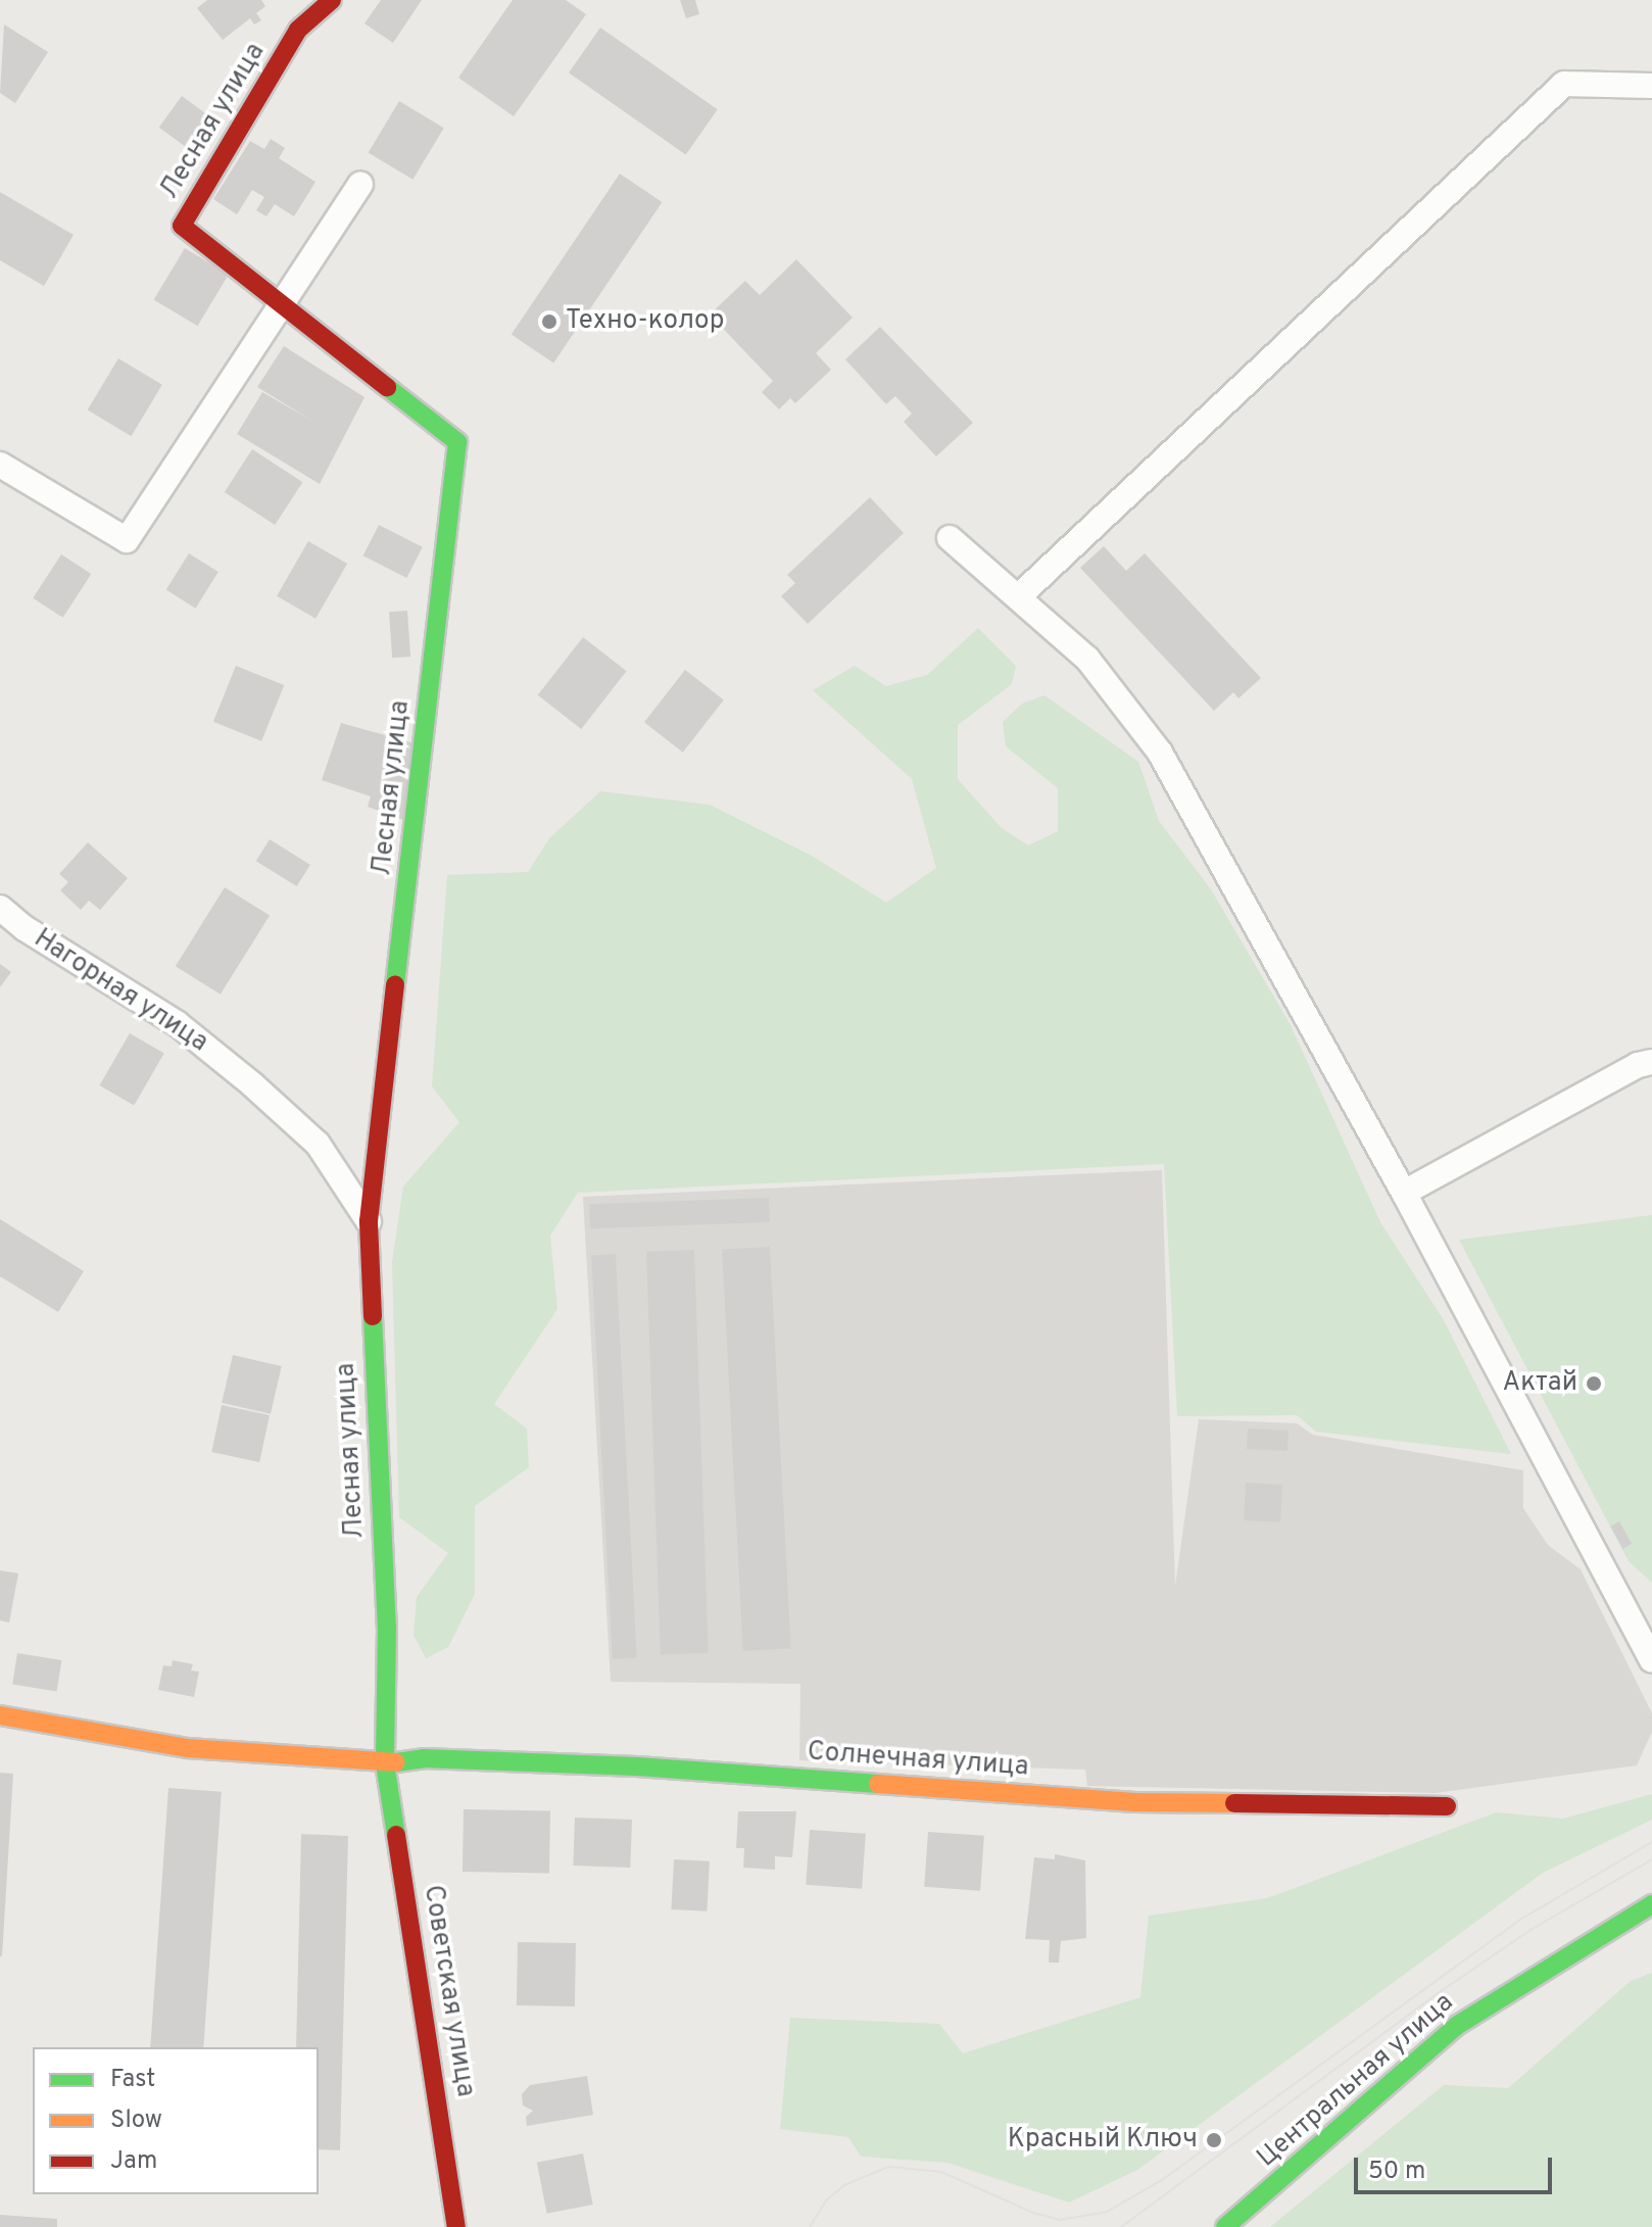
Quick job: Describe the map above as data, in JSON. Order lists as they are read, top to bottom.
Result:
{
  "streets": {
    "street": [
      "Лесная улица",
      "Нагорная улица",
      "Солнечная улица",
      "Советская улица",
      "Центральная улица"
    ]
  },
  "crossings": [
    ["Лесная улица", "Нагорная улица"],
    ["Лесная улица", "Солнечная улица"],
    ["Лесная улица", "Советская улица"],
    ["Солнечная улица", "Советская улица"]
  ],
  "places": ["Техно-колор", "Актай", "Красный Ключ"],
  "legend": ["Fast", "Slow", "Jam"],
  "scale_bar": "50 m"
}
